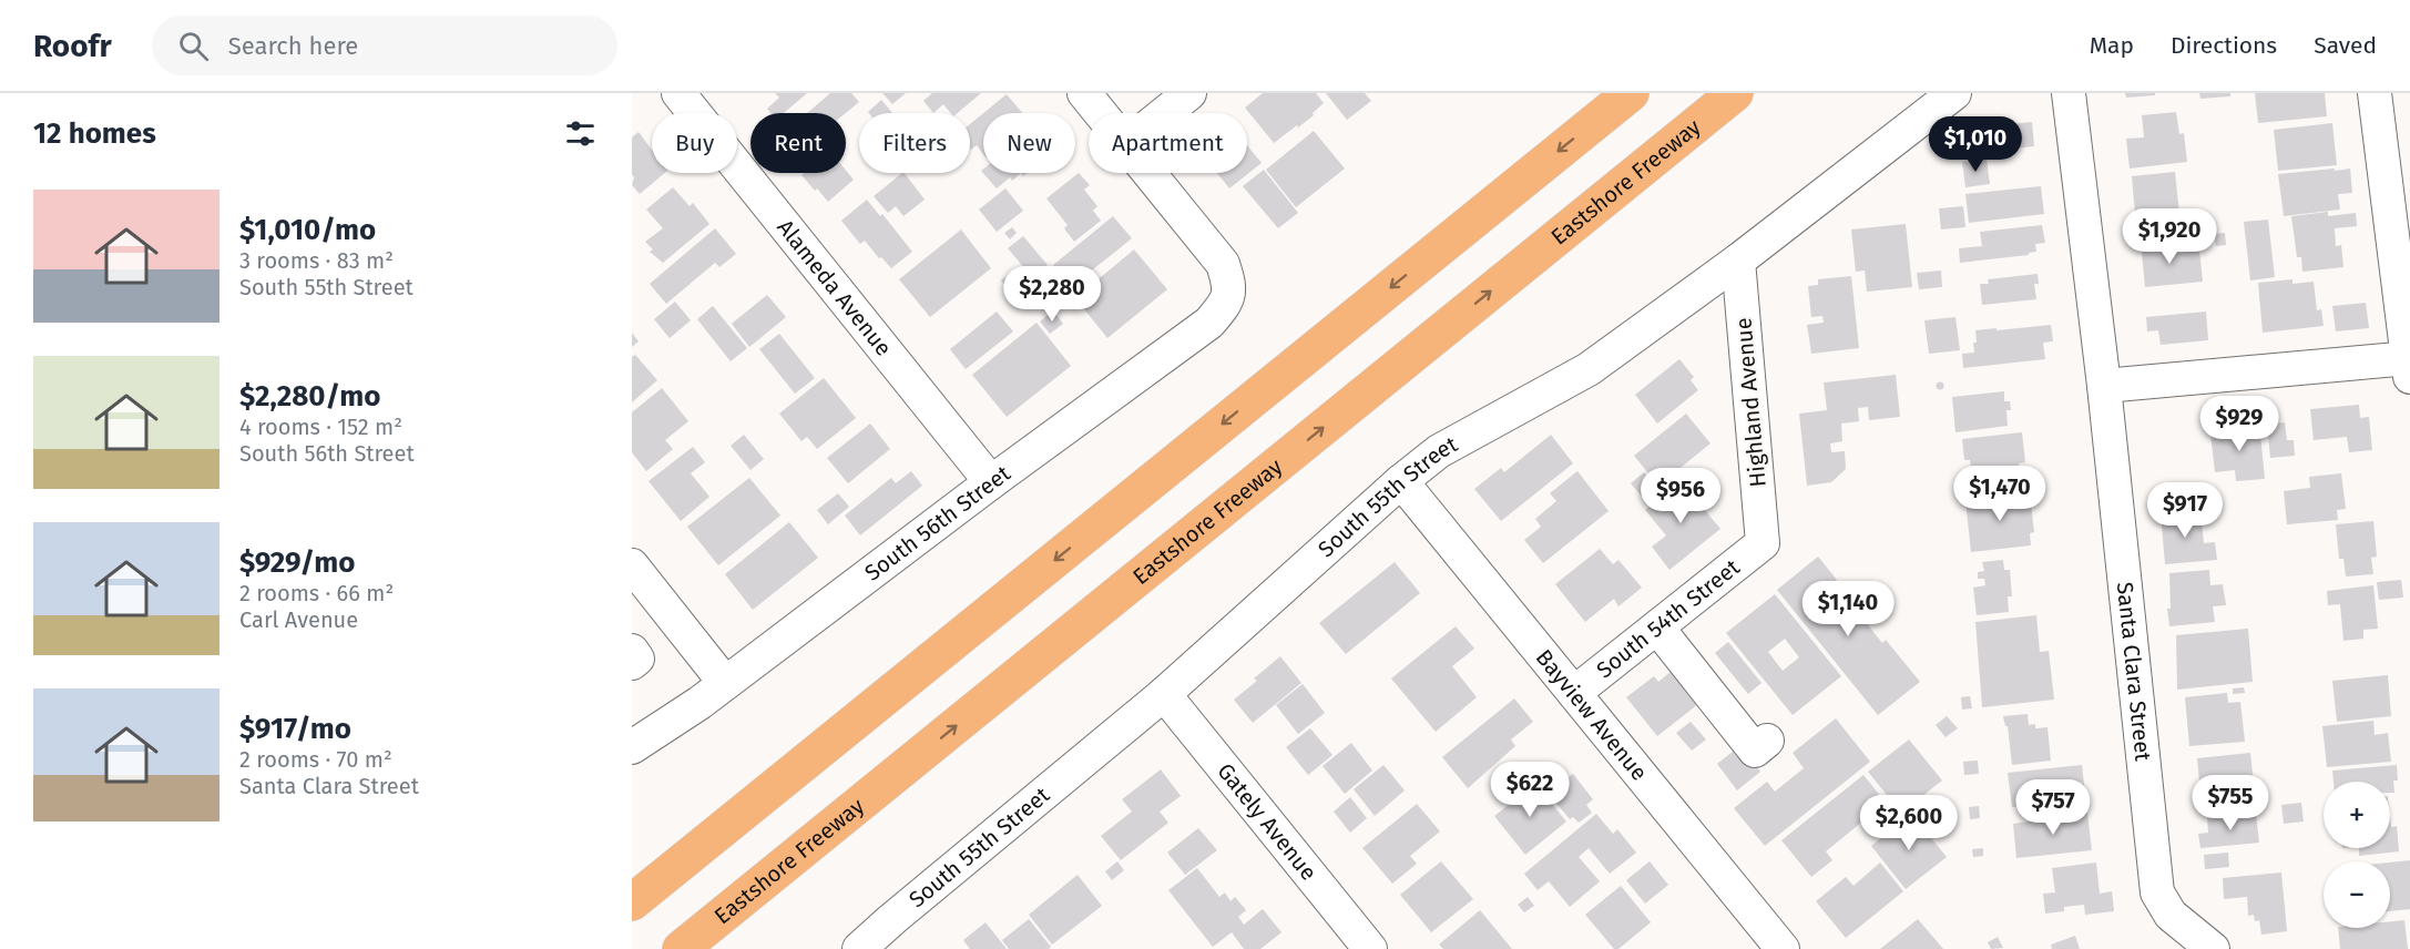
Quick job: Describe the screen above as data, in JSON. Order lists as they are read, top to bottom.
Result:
{
  "streets": {
    "highway": ["Eastshore Freeway"],
    "street": [
      "Alameda Avenue",
      "Highland Avenue",
      "South 55th Street",
      "South 56th Street",
      "South 54th Street",
      "Santa Clara Street",
      "Bayview Avenue",
      "Gately Avenue"
    ]
  },
  "crossings": [
    ["Alameda Avenue", "South 56th Street"],
    ["Highland Avenue", "South 55th Street"],
    ["Highland Avenue", "South 54th Street"],
    ["South 55th Street", "Bayview Avenue"],
    ["South 55th Street", "Gately Avenue"],
    ["South 54th Street", "Bayview Avenue"]
  ],
  "page": {
    "header": "Roofr",
    "search": "Search here",
    "nav": ["Map", "Directions", "Saved"],
    "heading": "12 homes",
    "chip": [
      "Buy",
      "Rent",
      "Filters",
      "New",
      "Apartment"
    ],
    "price": [
      "$1,010",
      "$1,920",
      "$2,280",
      "$929",
      "$1,470",
      "$956",
      "$917",
      "$1,140",
      "$622",
      "$755",
      "$757",
      "$2,600"
    ],
    "list": [
      {
        "name": "$1,010/mo",
        "note": "3 rooms · 83 m² · South 55th Street"
      },
      {
        "name": "$2,280/mo",
        "note": "4 rooms · 152 m² · South 56th Street"
      },
      {
        "name": "$929/mo",
        "note": "2 rooms · 66 m² · Carl Avenue"
      },
      {
        "name": "$917/mo",
        "note": "2 rooms · 70 m² · Santa Clara Street"
      }
    ],
    "map_buttons": ["+", "−"]
  }
}
